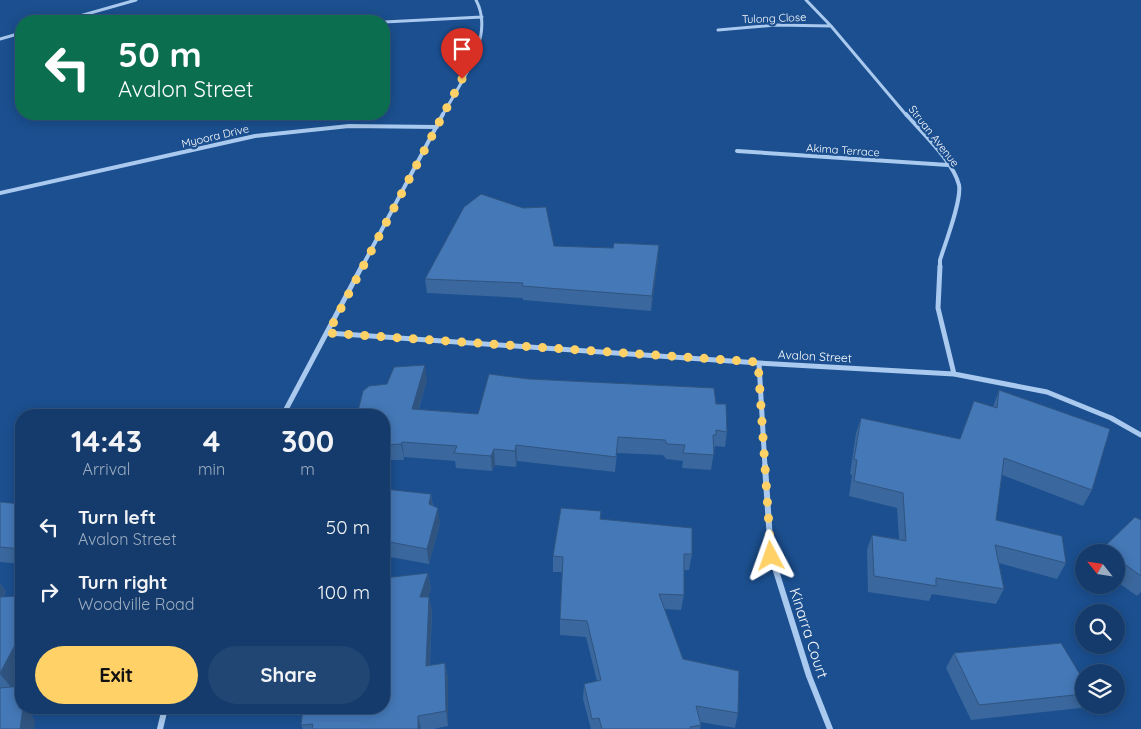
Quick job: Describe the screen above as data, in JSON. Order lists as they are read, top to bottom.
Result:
{
  "streets": {
    "street": [
      "Tulong Close",
      "Myoora Drive",
      "Struan Avenue",
      "Akima Terrace",
      "Avalon Street",
      "Kinarra Court"
    ]
  },
  "crossings": [
    ["Tulong Close", "Struan Avenue"],
    ["Struan Avenue", "Akima Terrace"],
    ["Struan Avenue", "Avalon Street"],
    ["Avalon Street", "Kinarra Court"]
  ],
  "north": "top left",
  "page": {
    "turn": ["50 m", "Avalon Street"],
    "eta": [
      "14:43",
      "Arrival",
      "4",
      "min",
      "300",
      "m"
    ],
    "list": [
      {
        "name": "Turn left",
        "note": "Avalon Street",
        "value": "50 m"
      },
      {
        "name": "Turn right",
        "note": "Woodville Road",
        "value": "100 m"
      }
    ],
    "buttons": ["Exit", "Share"]
  }
}
